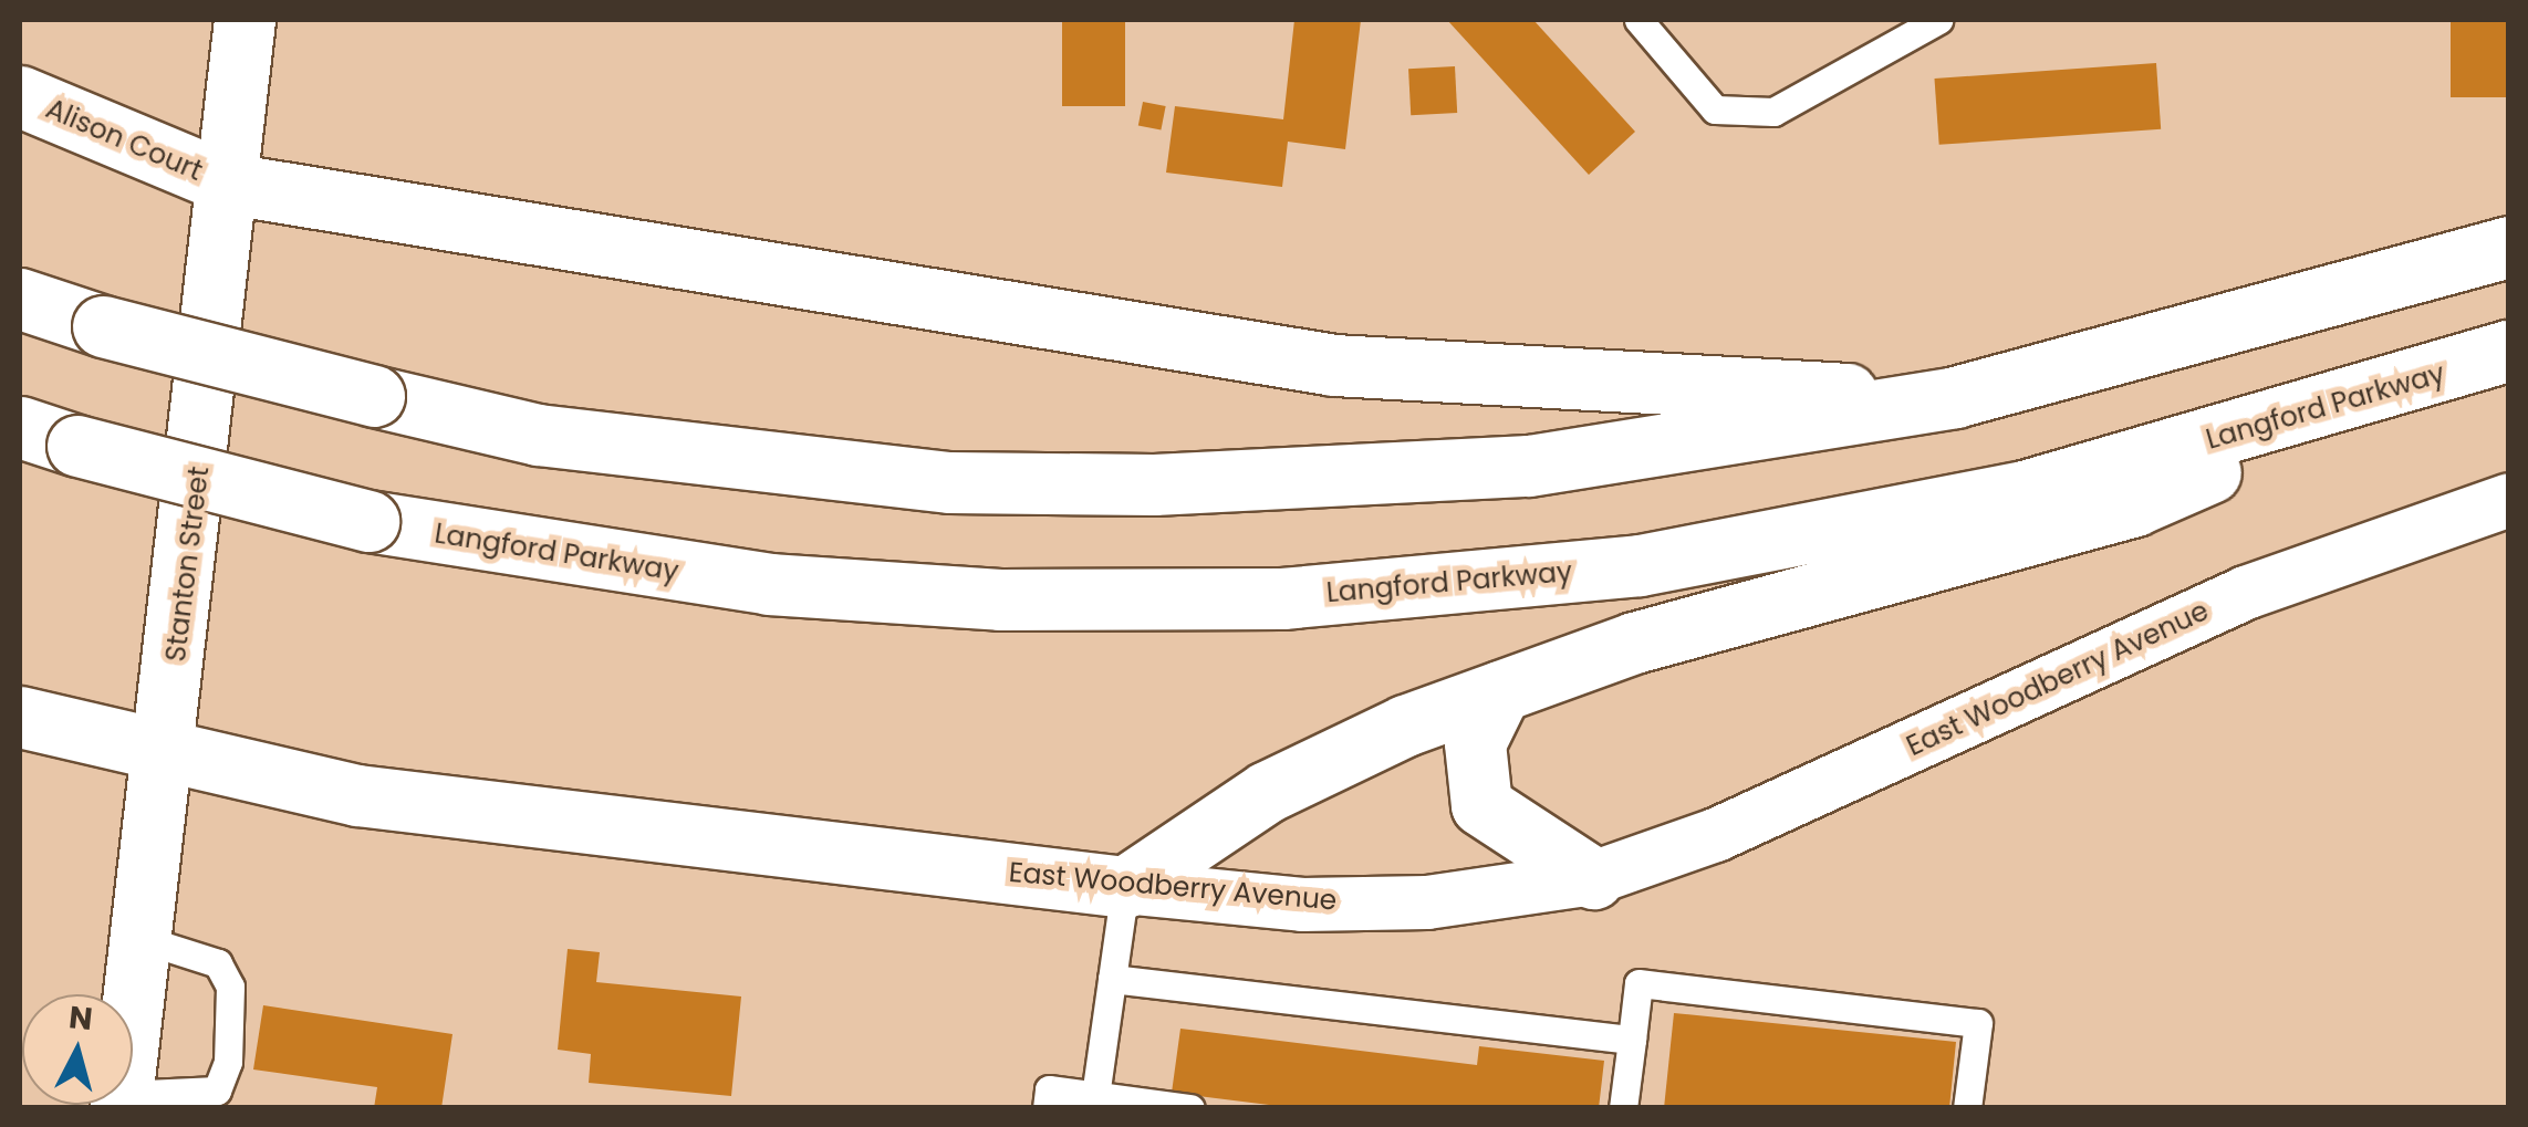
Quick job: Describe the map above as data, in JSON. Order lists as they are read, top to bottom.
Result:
{
  "streets": {
    "main road": [
      "Alison Court",
      "Langford Parkway",
      "Stanton Street",
      "East Woodberry Avenue"
    ]
  },
  "crossings": [
    ["Alison Court", "Stanton Street"],
    ["Stanton Street", "East Woodberry Avenue"]
  ],
  "north": "top"
}
